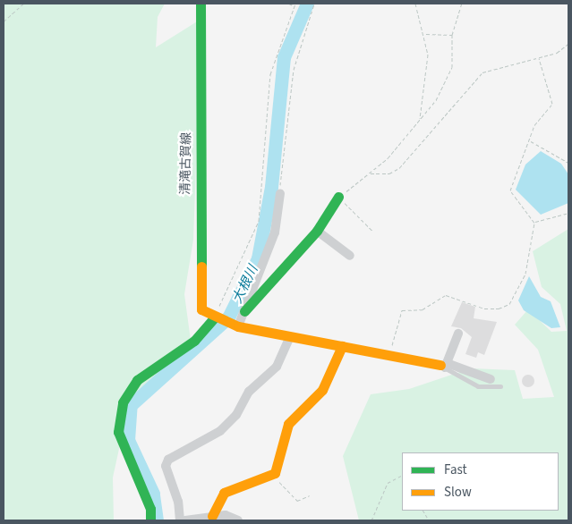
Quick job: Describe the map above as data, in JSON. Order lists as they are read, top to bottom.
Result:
{
  "streets": {
    "street": ["清滝古賀線"]
  },
  "water": ["大根川"],
  "legend": ["Fast", "Slow"]
}
